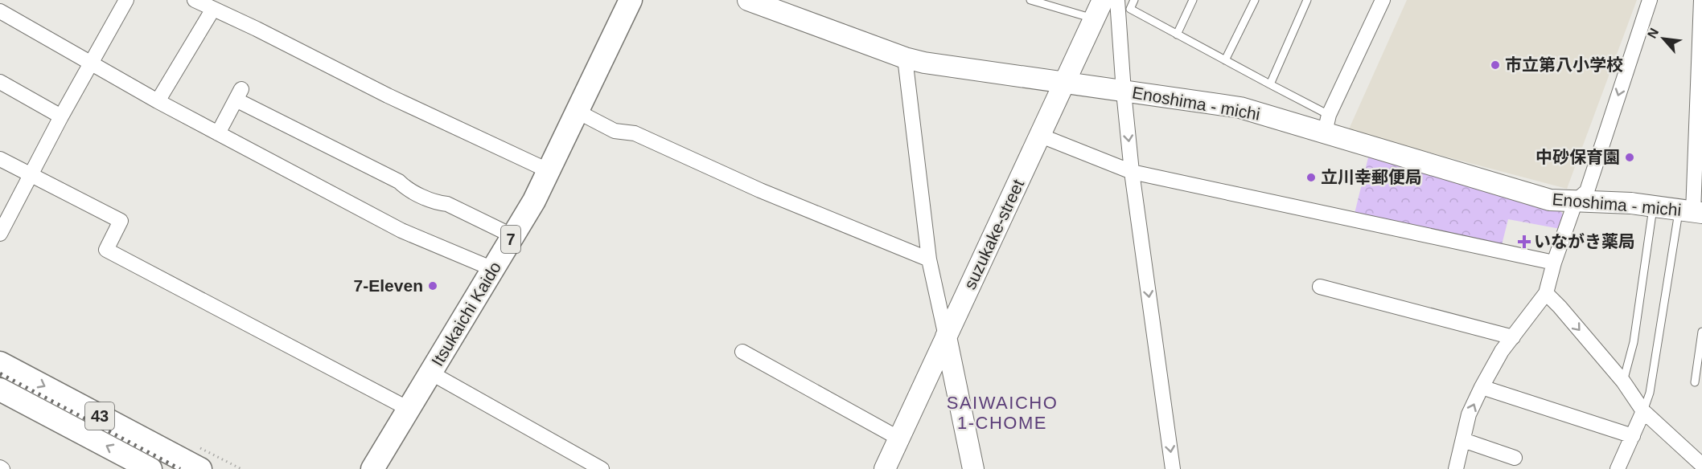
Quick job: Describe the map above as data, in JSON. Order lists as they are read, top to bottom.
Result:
{
  "streets": {
    "main road": ["7", "Itsukaichi Kaido", "43"],
    "street": ["Enoshima - michi", "suzukake-street"]
  },
  "crossings": [
    ["Enoshima - michi", "suzukake-street"]
  ],
  "districts": ["SAIWAICHO 1-CHOME"],
  "places": {
    "other": [
      "市立第八小学校",
      "中砂保育園",
      "立川幸郵便局",
      "7-Eleven"
    ],
    "health": ["いながき薬局"]
  },
  "north": "top left"
}
